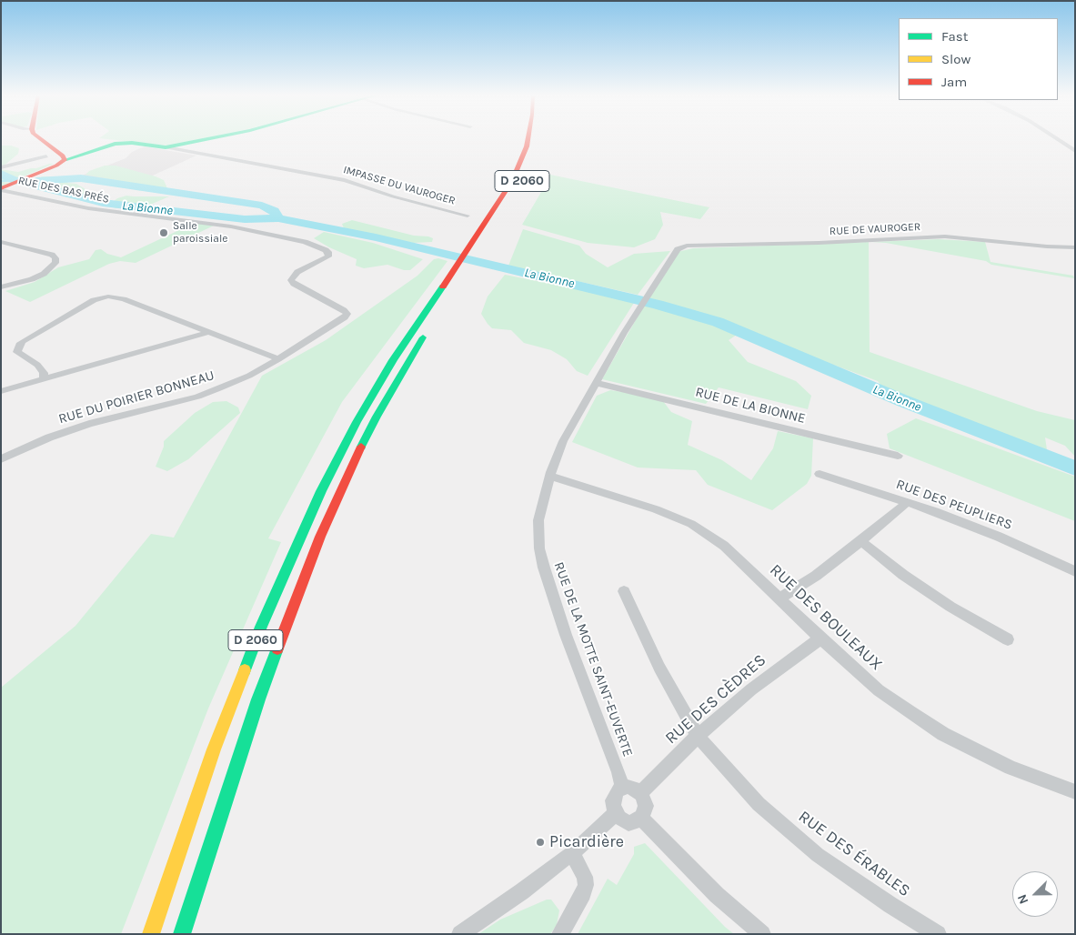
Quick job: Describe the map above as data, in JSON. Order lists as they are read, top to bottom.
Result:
{
  "streets": {
    "main road": ["D 2060"],
    "street": [
      "IMPASSE DU VAUROGER",
      "RUE DES BAS PRÉS",
      "RUE DE VAUROGER",
      "RUE DU POIRIER BONNEAU",
      "RUE DE LA BIONNE",
      "RUE DES PEUPLIERS",
      "RUE DES BOULEAUX",
      "RUE DE LA MOTTE SAINT-EUVERTE",
      "RUE DES CÈDRES",
      "RUE DES ÉRABLES"
    ]
  },
  "crossings": [
    ["RUE DES BAS PRÉS", "RUE DU POIRIER BONNEAU"],
    ["RUE DE VAUROGER", "RUE DE LA MOTTE SAINT-EUVERTE"],
    ["RUE DE LA BIONNE", "RUE DE LA MOTTE SAINT-EUVERTE"],
    ["RUE DES BOULEAUX", "RUE DE LA MOTTE SAINT-EUVERTE"],
    ["RUE DES BOULEAUX", "RUE DES CÈDRES"],
    ["RUE DE LA MOTTE SAINT-EUVERTE", "RUE DES CÈDRES"],
    ["RUE DES CÈDRES", "RUE DES ÉRABLES"]
  ],
  "water": ["La Bionne"],
  "places": ["Salle paroissiale", "Picardière"],
  "legend": ["Fast", "Slow", "Jam"],
  "north": "bottom left"
}
